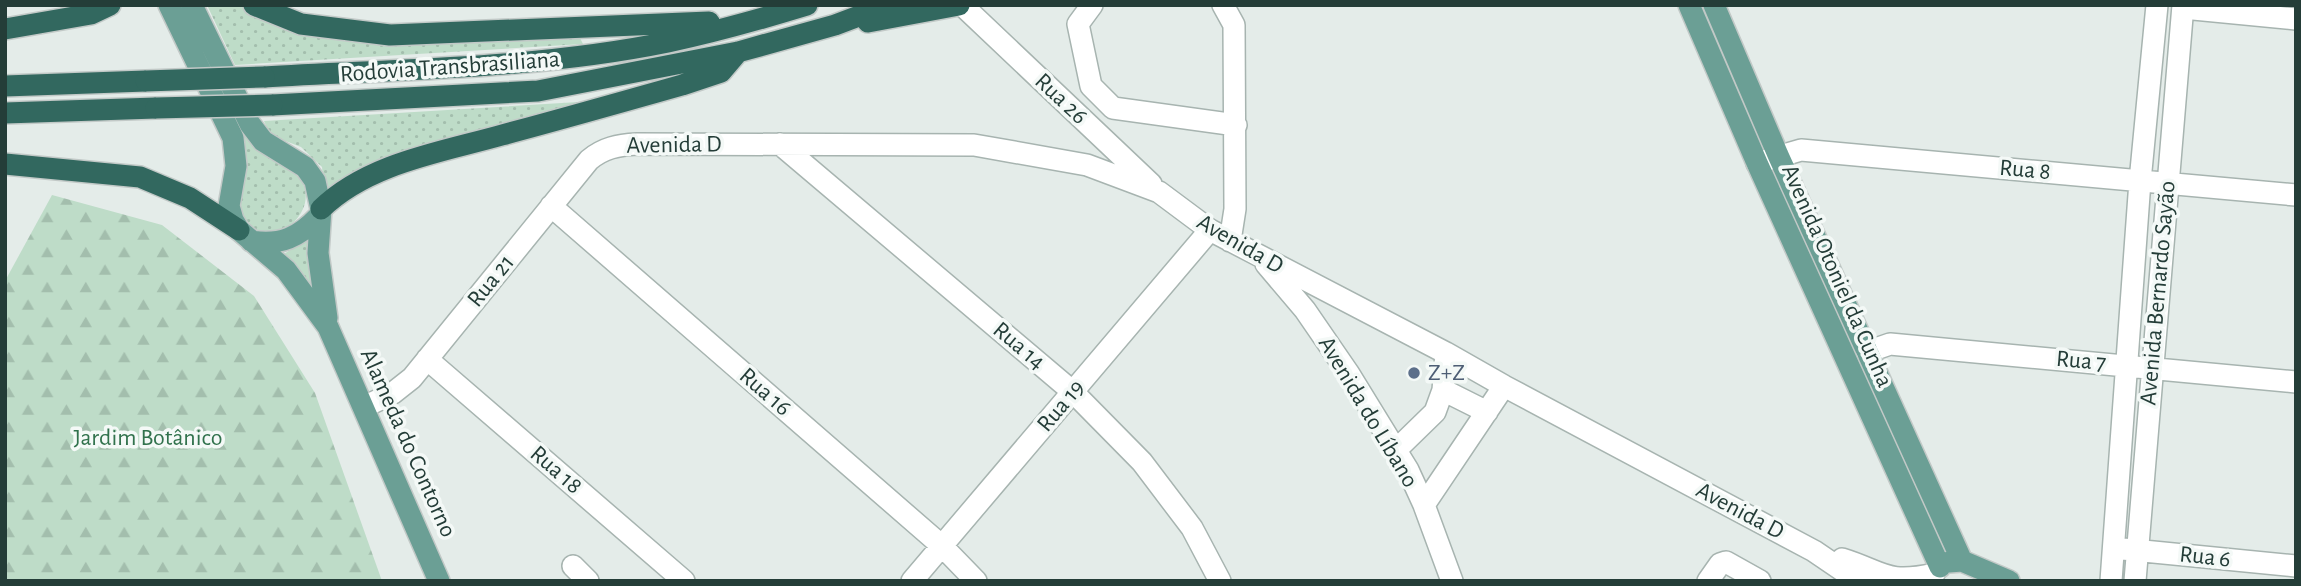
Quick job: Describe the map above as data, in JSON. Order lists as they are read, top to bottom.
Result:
{
  "streets": {
    "highway": ["Rodovia Transbrasiliana"],
    "main road": ["Avenida Otoniel da Cunha", "Alameda do Contorno"],
    "street": [
      "Rua 26",
      "Avenida D",
      "Rua 8",
      "Rua 21",
      "Avenida Bernardo Sayão",
      "Rua 14",
      "Rua 7",
      "Rua 16",
      "Rua 19",
      "Avenida do Líbano",
      "Rua 18",
      "Rua 6"
    ]
  },
  "crossings": [
    ["Rua 26", "Avenida D"],
    ["Avenida D", "Avenida Otoniel da Cunha"],
    ["Avenida D", "Rua 21"],
    ["Avenida D", "Rua 14"],
    ["Avenida D", "Rua 19"],
    ["Avenida D", "Avenida do Líbano"],
    ["Rua 8", "Avenida Otoniel da Cunha"],
    ["Rua 8", "Avenida Bernardo Sayão"],
    ["Avenida Otoniel da Cunha", "Rua 7"],
    ["Rua 21", "Rua 16"],
    ["Rua 21", "Alameda do Contorno"],
    ["Rua 21", "Rua 18"],
    ["Avenida Bernardo Sayão", "Rua 7"],
    ["Avenida Bernardo Sayão", "Rua 6"],
    ["Rua 14", "Rua 19"],
    ["Rua 16", "Rua 19"]
  ],
  "parks": ["Jardim Botânico"],
  "places": ["Z+Z"]
}
